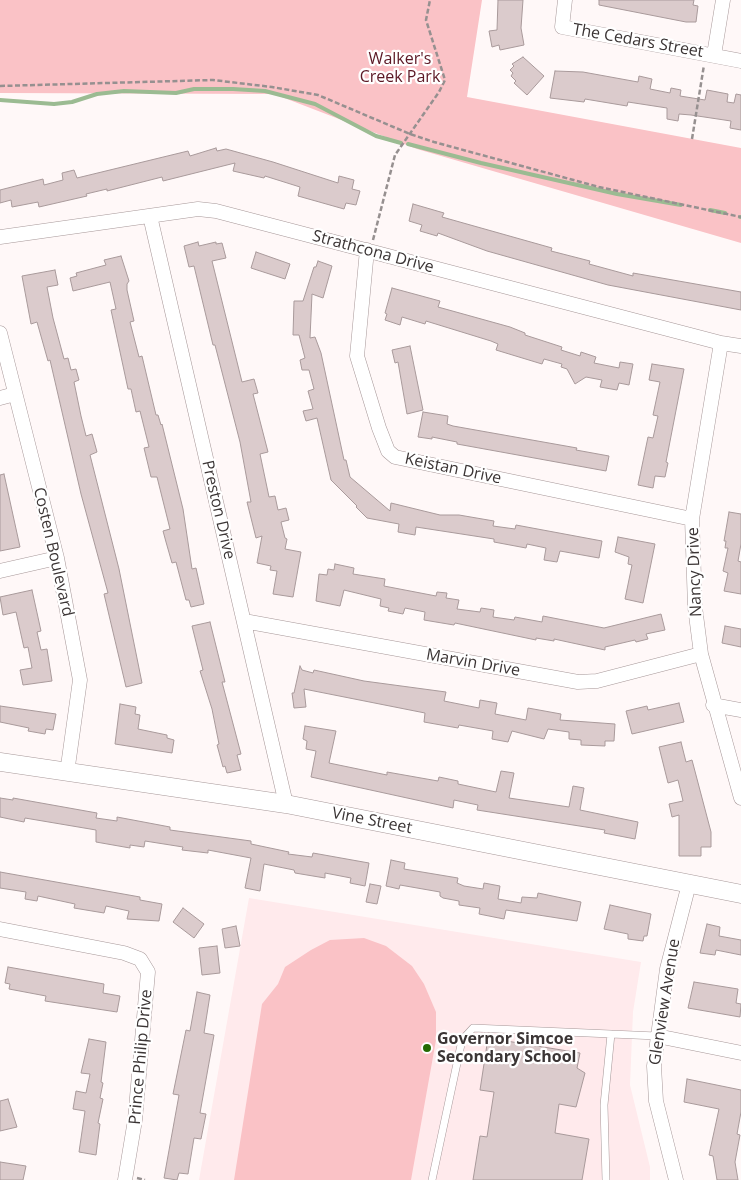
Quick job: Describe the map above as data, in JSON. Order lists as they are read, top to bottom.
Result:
{
  "streets": {
    "street": [
      "The Cedars Street",
      "Strathcona Drive",
      "Keistan Drive",
      "Preston Drive",
      "Costen Boulevard",
      "Nancy Drive",
      "Marvin Drive",
      "Vine Street",
      "Glenview Avenue",
      "Prince Philip Drive"
    ]
  },
  "crossings": [
    ["Strathcona Drive", "Keistan Drive"],
    ["Strathcona Drive", "Preston Drive"],
    ["Strathcona Drive", "Nancy Drive"],
    ["Keistan Drive", "Nancy Drive"],
    ["Preston Drive", "Marvin Drive"],
    ["Preston Drive", "Vine Street"],
    ["Costen Boulevard", "Vine Street"],
    ["Nancy Drive", "Marvin Drive"],
    ["Vine Street", "Glenview Avenue"]
  ],
  "parks": ["Walker's Creek Park"],
  "places": ["Governor Simcoe Secondary School"]
}
